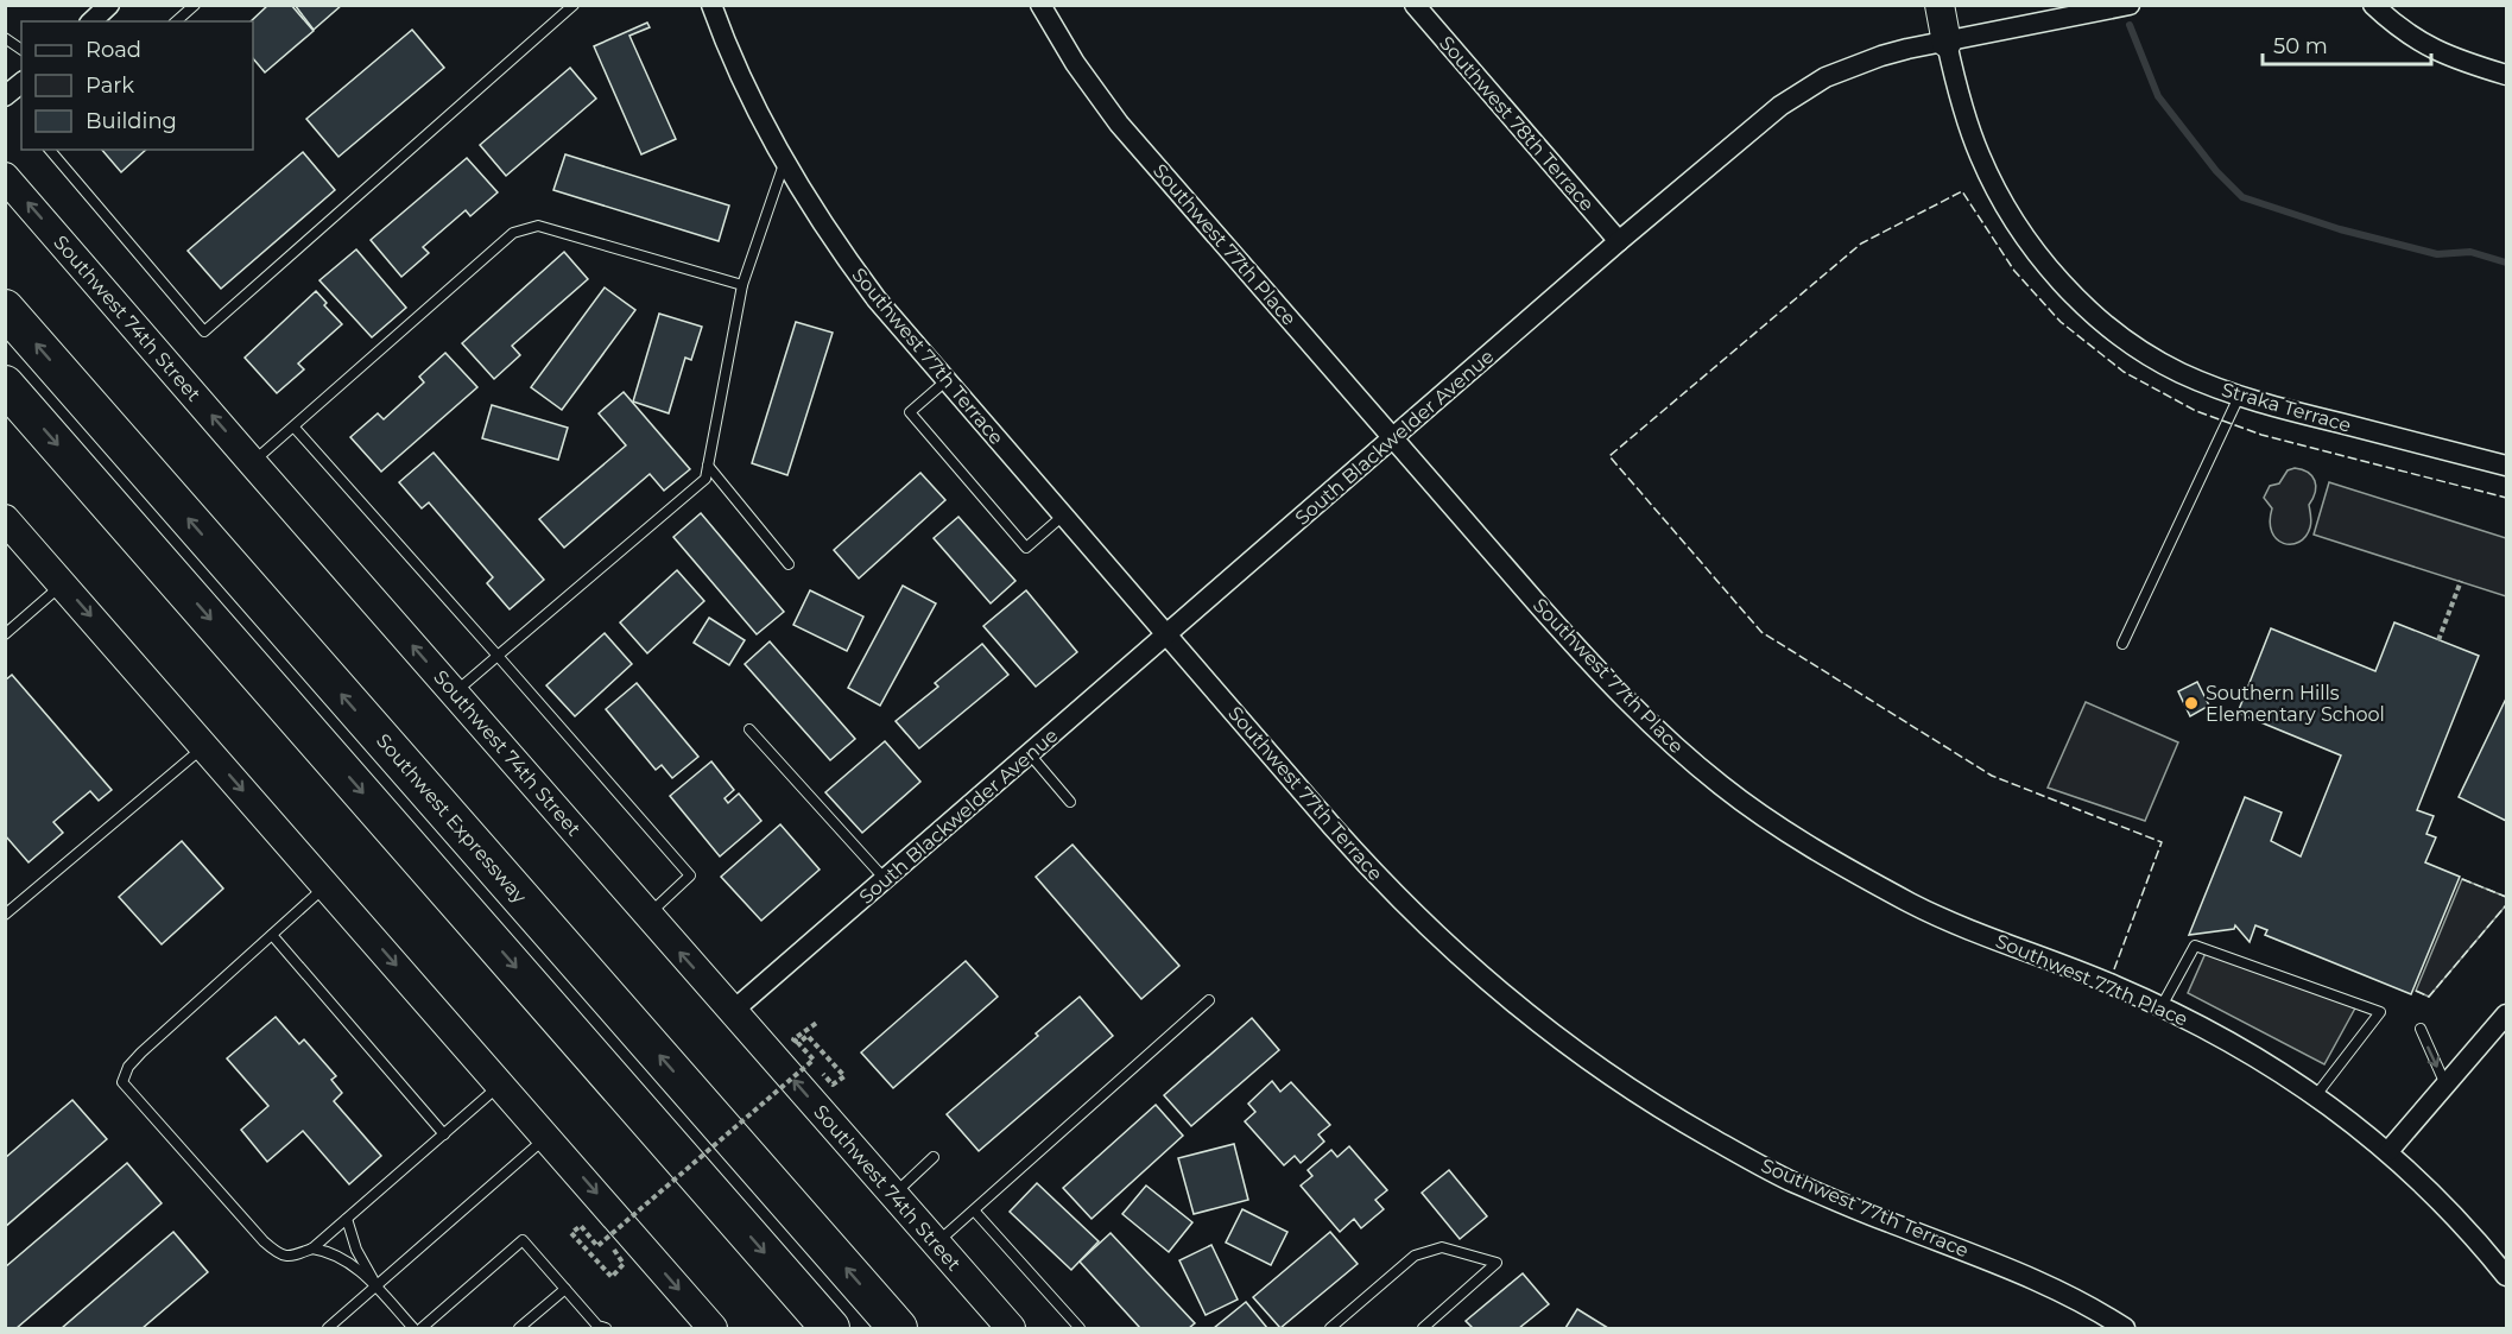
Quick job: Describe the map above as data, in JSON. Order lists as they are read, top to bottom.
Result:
{
  "streets": {
    "highway": ["Southwest Expressway"],
    "main road": ["Southwest 74th Street", "Straka Terrace"],
    "street": [
      "Southwest 78th Terrace",
      "Southwest 77th Place",
      "Southwest 77th Terrace",
      "South Blackwelder Avenue"
    ]
  },
  "crossings": [
    ["Southwest 78th Terrace", "South Blackwelder Avenue"],
    ["Southwest 77th Place", "South Blackwelder Avenue"],
    ["Southwest 74th Street", "South Blackwelder Avenue"],
    ["Southwest 77th Terrace", "South Blackwelder Avenue"],
    ["Straka Terrace", "South Blackwelder Avenue"]
  ],
  "places": ["Southern Hills Elementary School"],
  "legend": ["Road", "Park", "Building"],
  "scale_bar": "50 m"
}
